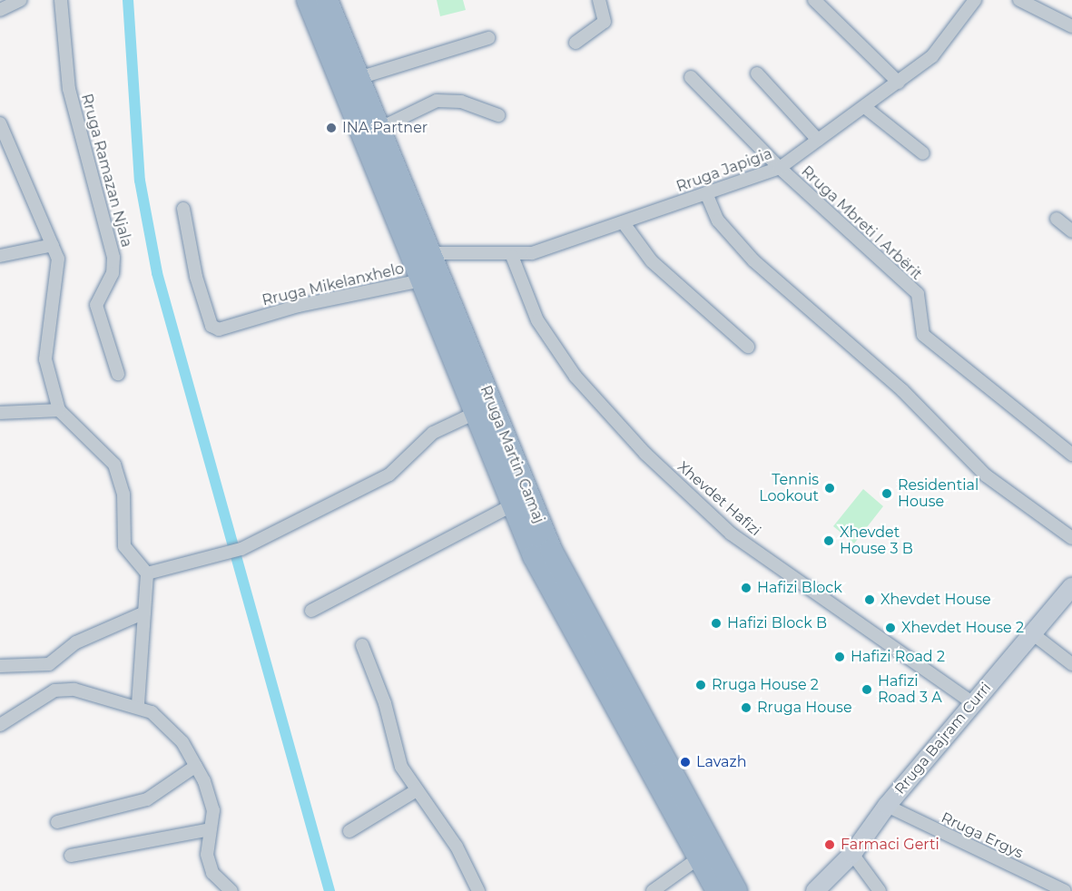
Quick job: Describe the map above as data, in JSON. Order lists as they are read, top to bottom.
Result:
{
  "streets": {
    "highway": ["Rruga Martin Camaj"],
    "main road": ["Rruga Bajram Curri"],
    "street": [
      "Rruga Ramazan Njala",
      "Rruga Japigia",
      "Rruga Mbreti I Arbërit",
      "Rruga Mikelanxhelo",
      "Xhevdet Hafizi",
      "Rruga Ergys"
    ]
  },
  "crossings": [
    ["Rruga Japigia", "Rruga Mbreti I Arbërit"],
    ["Rruga Japigia", "Rruga Martin Camaj"],
    ["Rruga Japigia", "Xhevdet Hafizi"],
    ["Rruga Mikelanxhelo", "Rruga Martin Camaj"],
    ["Xhevdet Hafizi", "Rruga Bajram Curri"],
    ["Rruga Bajram Curri", "Rruga Ergys"]
  ],
  "places": [
    "INA Partner",
    "Tennis Lookout",
    "Residential House",
    "Xhevdet House 3 B",
    "Hafizi Block",
    "Xhevdet House",
    "Hafizi Block B",
    "Xhevdet House 2",
    "Hafizi Road 2",
    "Rruga House 2",
    "Hafizi Road 3 A",
    "Rruga House",
    "Lavazh",
    "Farmaci Gerti"
  ]
}
